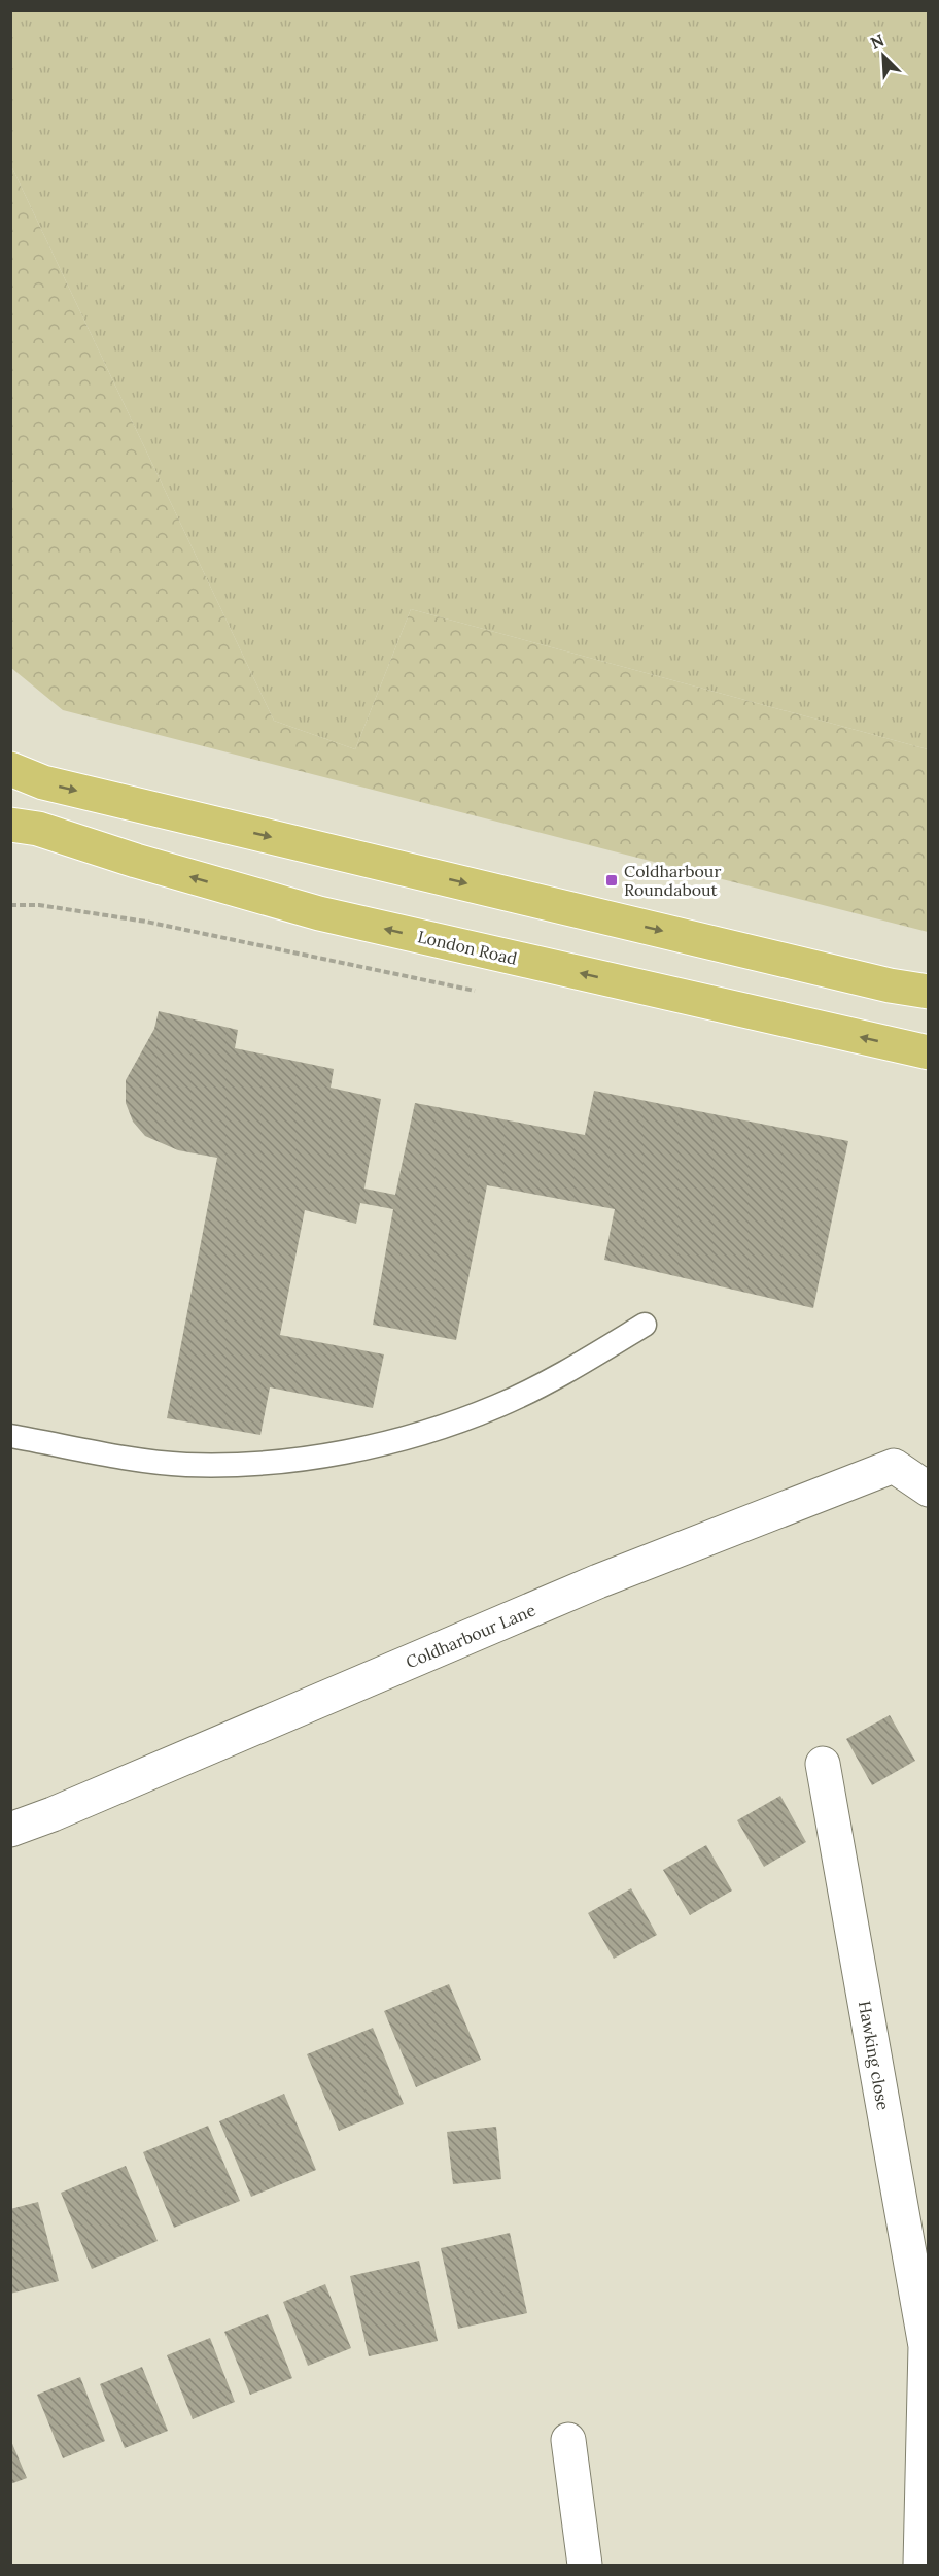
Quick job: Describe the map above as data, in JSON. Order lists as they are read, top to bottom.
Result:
{
  "streets": {
    "main road": ["London Road"],
    "street": ["Coldharbour Lane", "Hawking close"]
  },
  "places": {
    "transit": ["Coldharbour Roundabout"]
  },
  "north": "top left"
}
